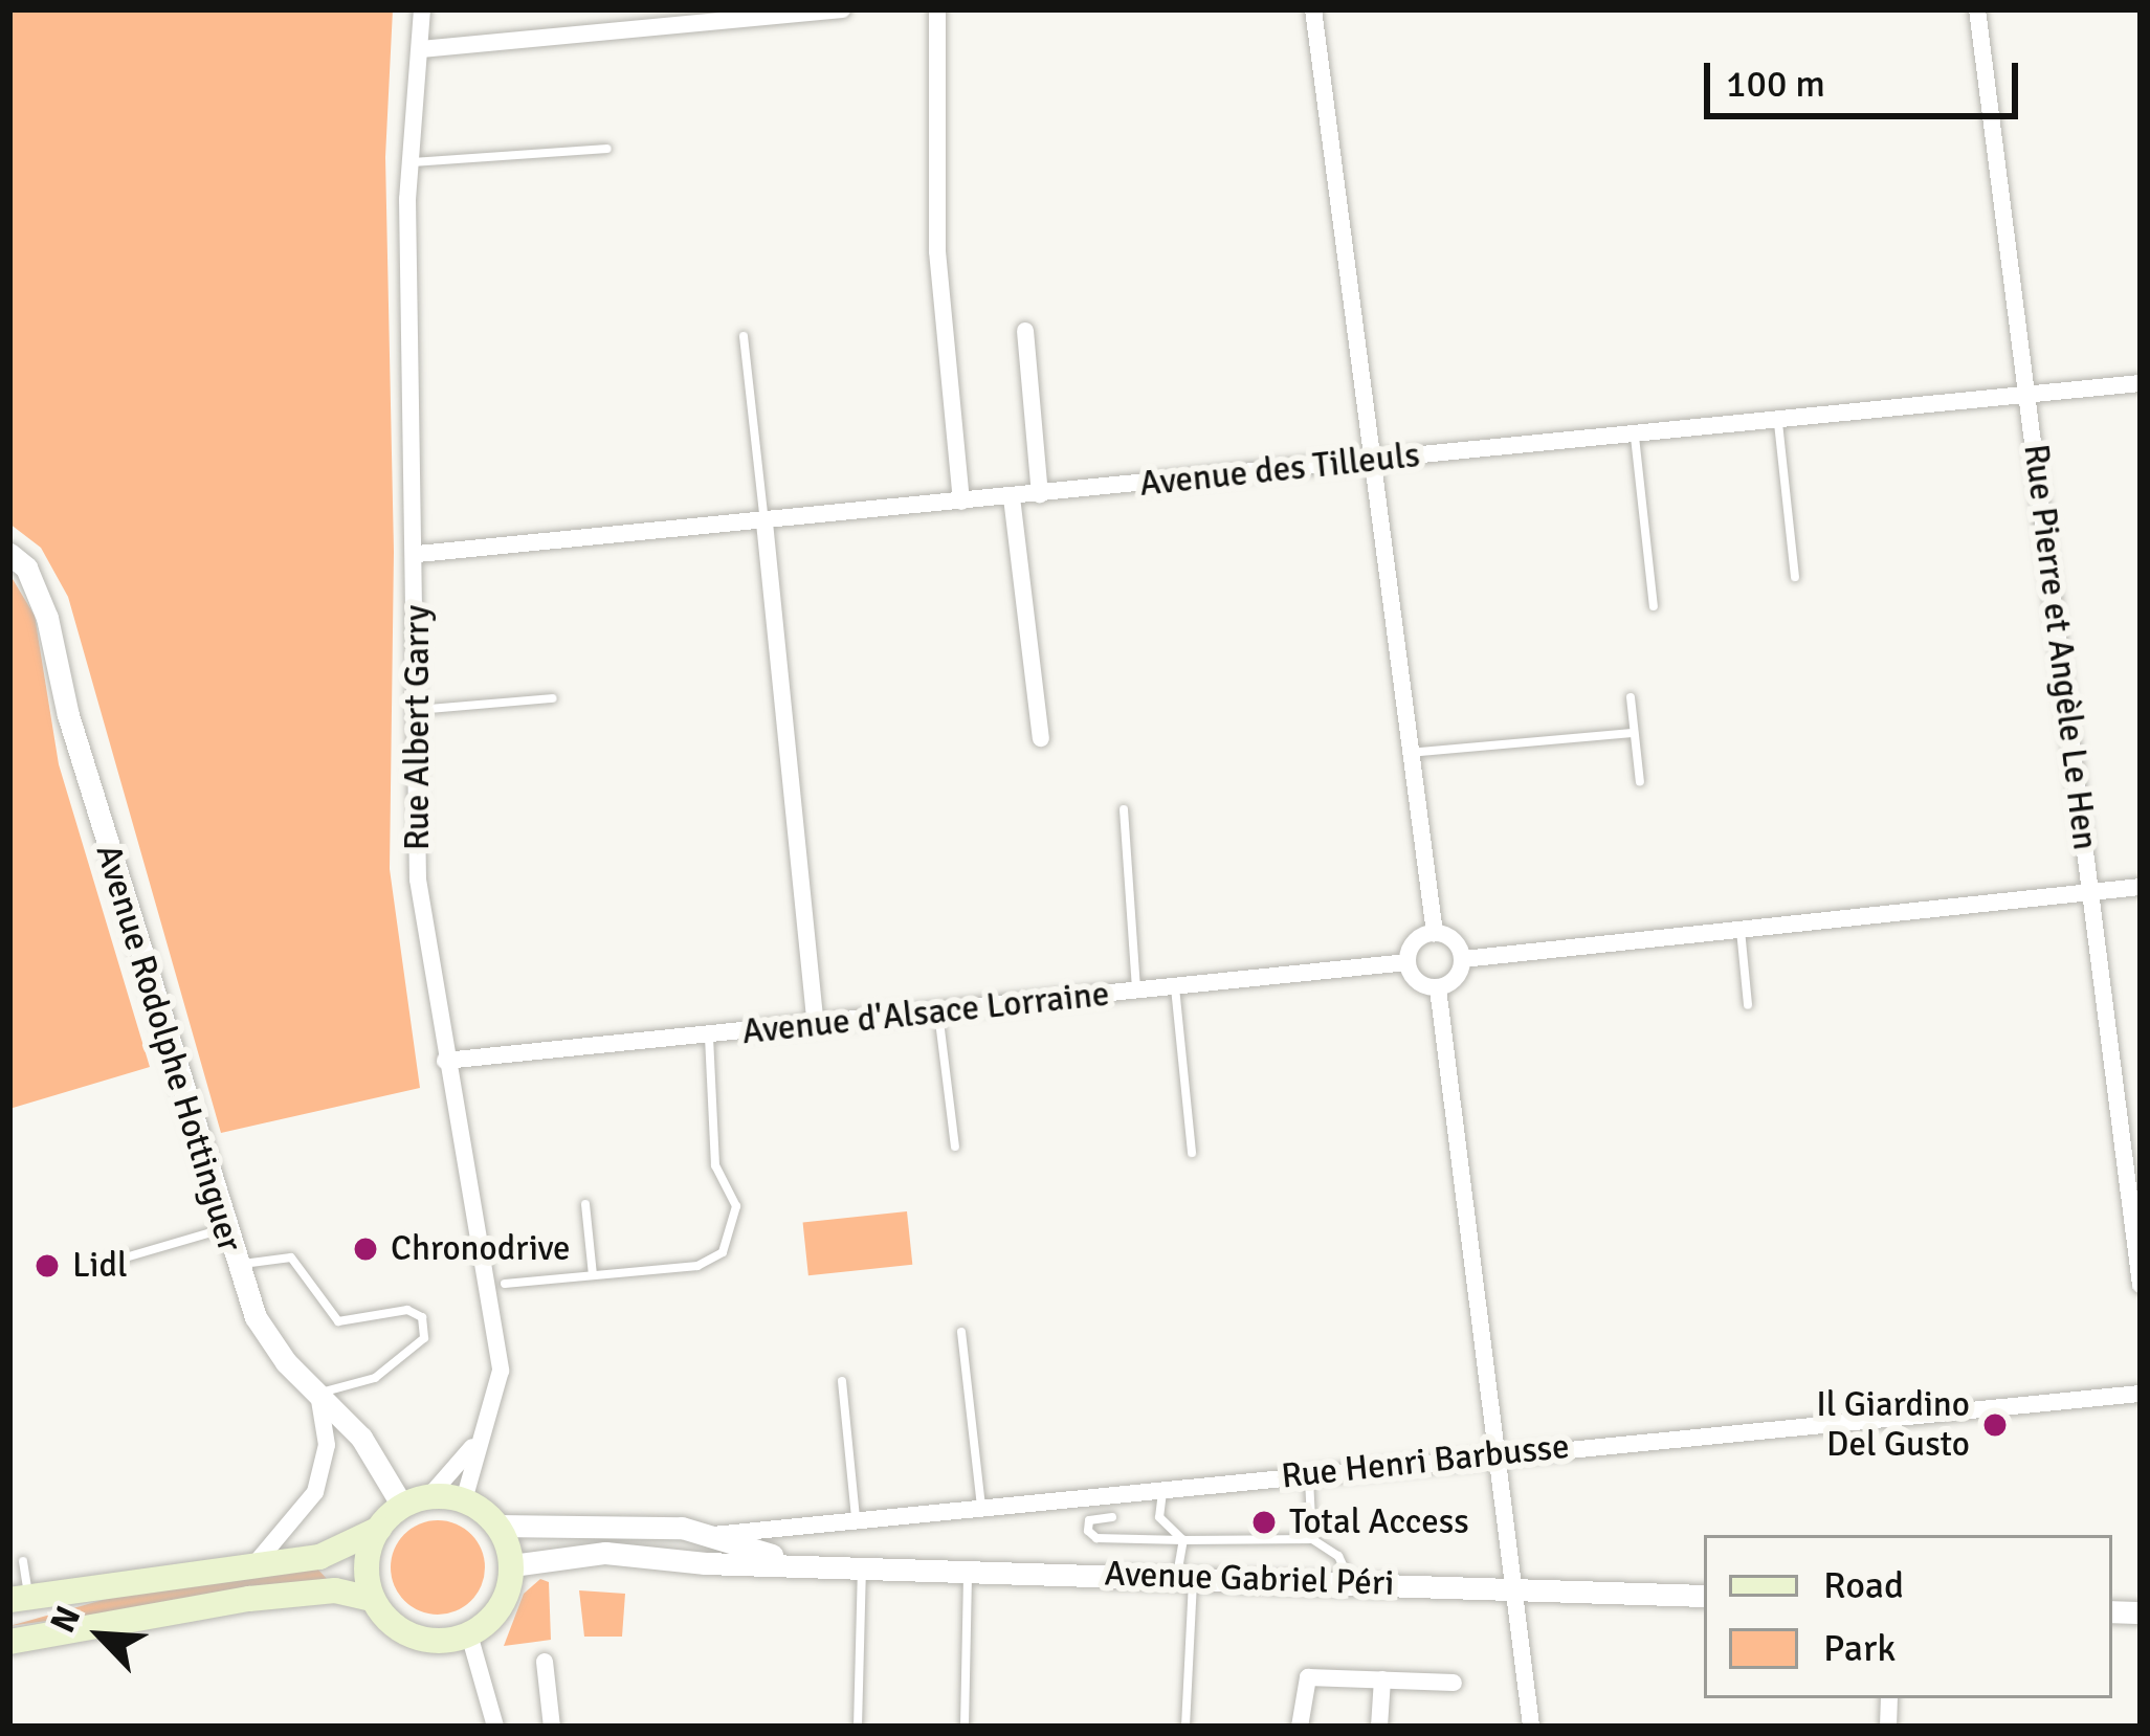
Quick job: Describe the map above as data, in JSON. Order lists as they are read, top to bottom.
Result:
{
  "streets": {
    "street": [
      "Avenue des Tilleuls",
      "Rue Pierre et Angèle Le Hen",
      "Rue Albert Garry",
      "Avenue d'Alsace Lorraine",
      "Avenue Rodolphe Hottinguer",
      "Rue Henri Barbusse",
      "Avenue Gabriel Péri"
    ]
  },
  "crossings": [
    ["Avenue des Tilleuls", "Rue Pierre et Angèle Le Hen"],
    ["Avenue des Tilleuls", "Rue Albert Garry"],
    ["Rue Albert Garry", "Avenue d'Alsace Lorraine"],
    ["Rue Albert Garry", "Avenue Rodolphe Hottinguer"],
    ["Rue Albert Garry", "Avenue Gabriel Péri"],
    ["Avenue Rodolphe Hottinguer", "Avenue Gabriel Péri"],
    ["Rue Henri Barbusse", "Avenue Gabriel Péri"]
  ],
  "places": [
    "Chronodrive",
    "Lidl",
    "Il Giardino Del Gusto",
    "Total Access"
  ],
  "legend": ["Road", "Park"],
  "scale_bar": "100 m",
  "north": "top left"
}
